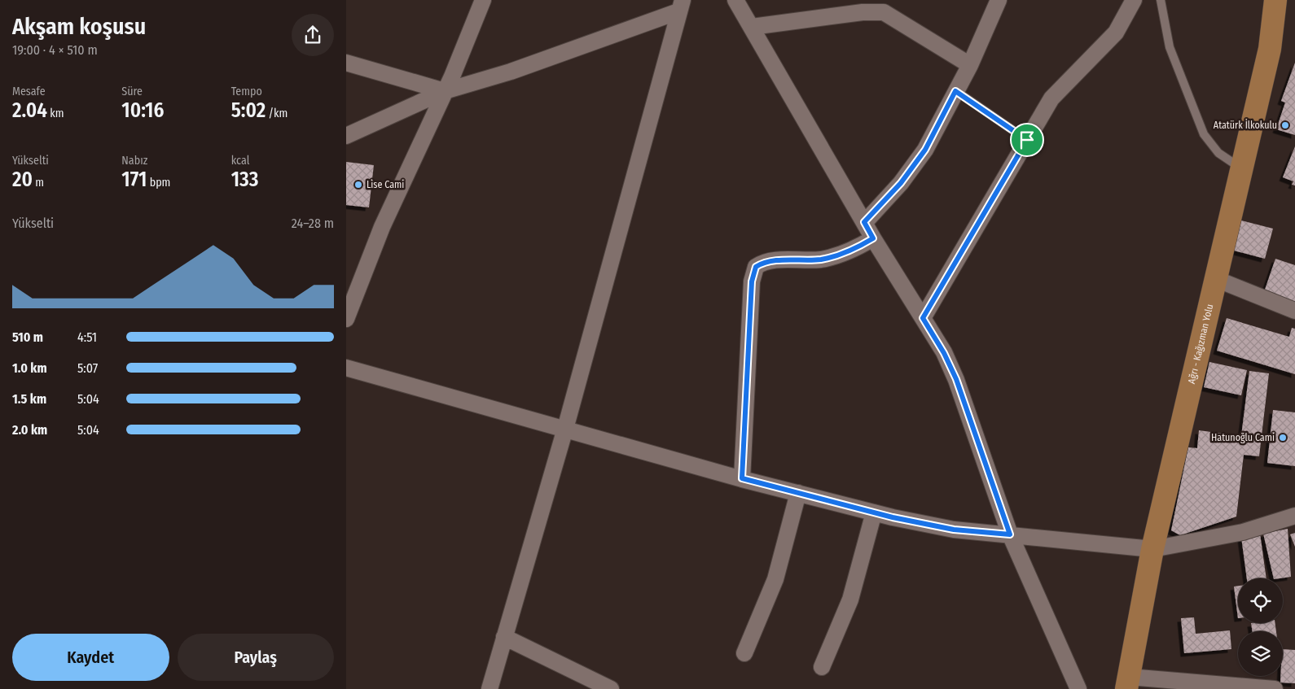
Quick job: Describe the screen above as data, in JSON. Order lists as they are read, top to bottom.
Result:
{
  "streets": {
    "main road": ["Ağrı - Kağızman Yolu"]
  },
  "places": ["Atatürk İlkokulu", "Lise Cami", "Hatunoğlu Cami"],
  "page": {
    "heading": ["Akşam koşusu", "19:00 · 4 × 510 m"],
    "stats": [
      ["Mesafe", "2.04 km"],
      ["Süre", "10:16"],
      ["Tempo", "5:02 /km"],
      ["Yükselti", "20 m"],
      ["Nabız", "171 bpm"],
      ["kcal", "133"]
    ],
    "chart": ["Yükselti", "24–28 m"],
    "list": [
      {
        "name": "510 m",
        "note": "4:51"
      },
      {
        "name": "1.0 km",
        "note": "5:07"
      },
      {
        "name": "1.5 km",
        "note": "5:04"
      },
      {
        "name": "2.0 km",
        "note": "5:04"
      }
    ],
    "buttons": ["Kaydet", "Paylaş"]
  }
}
